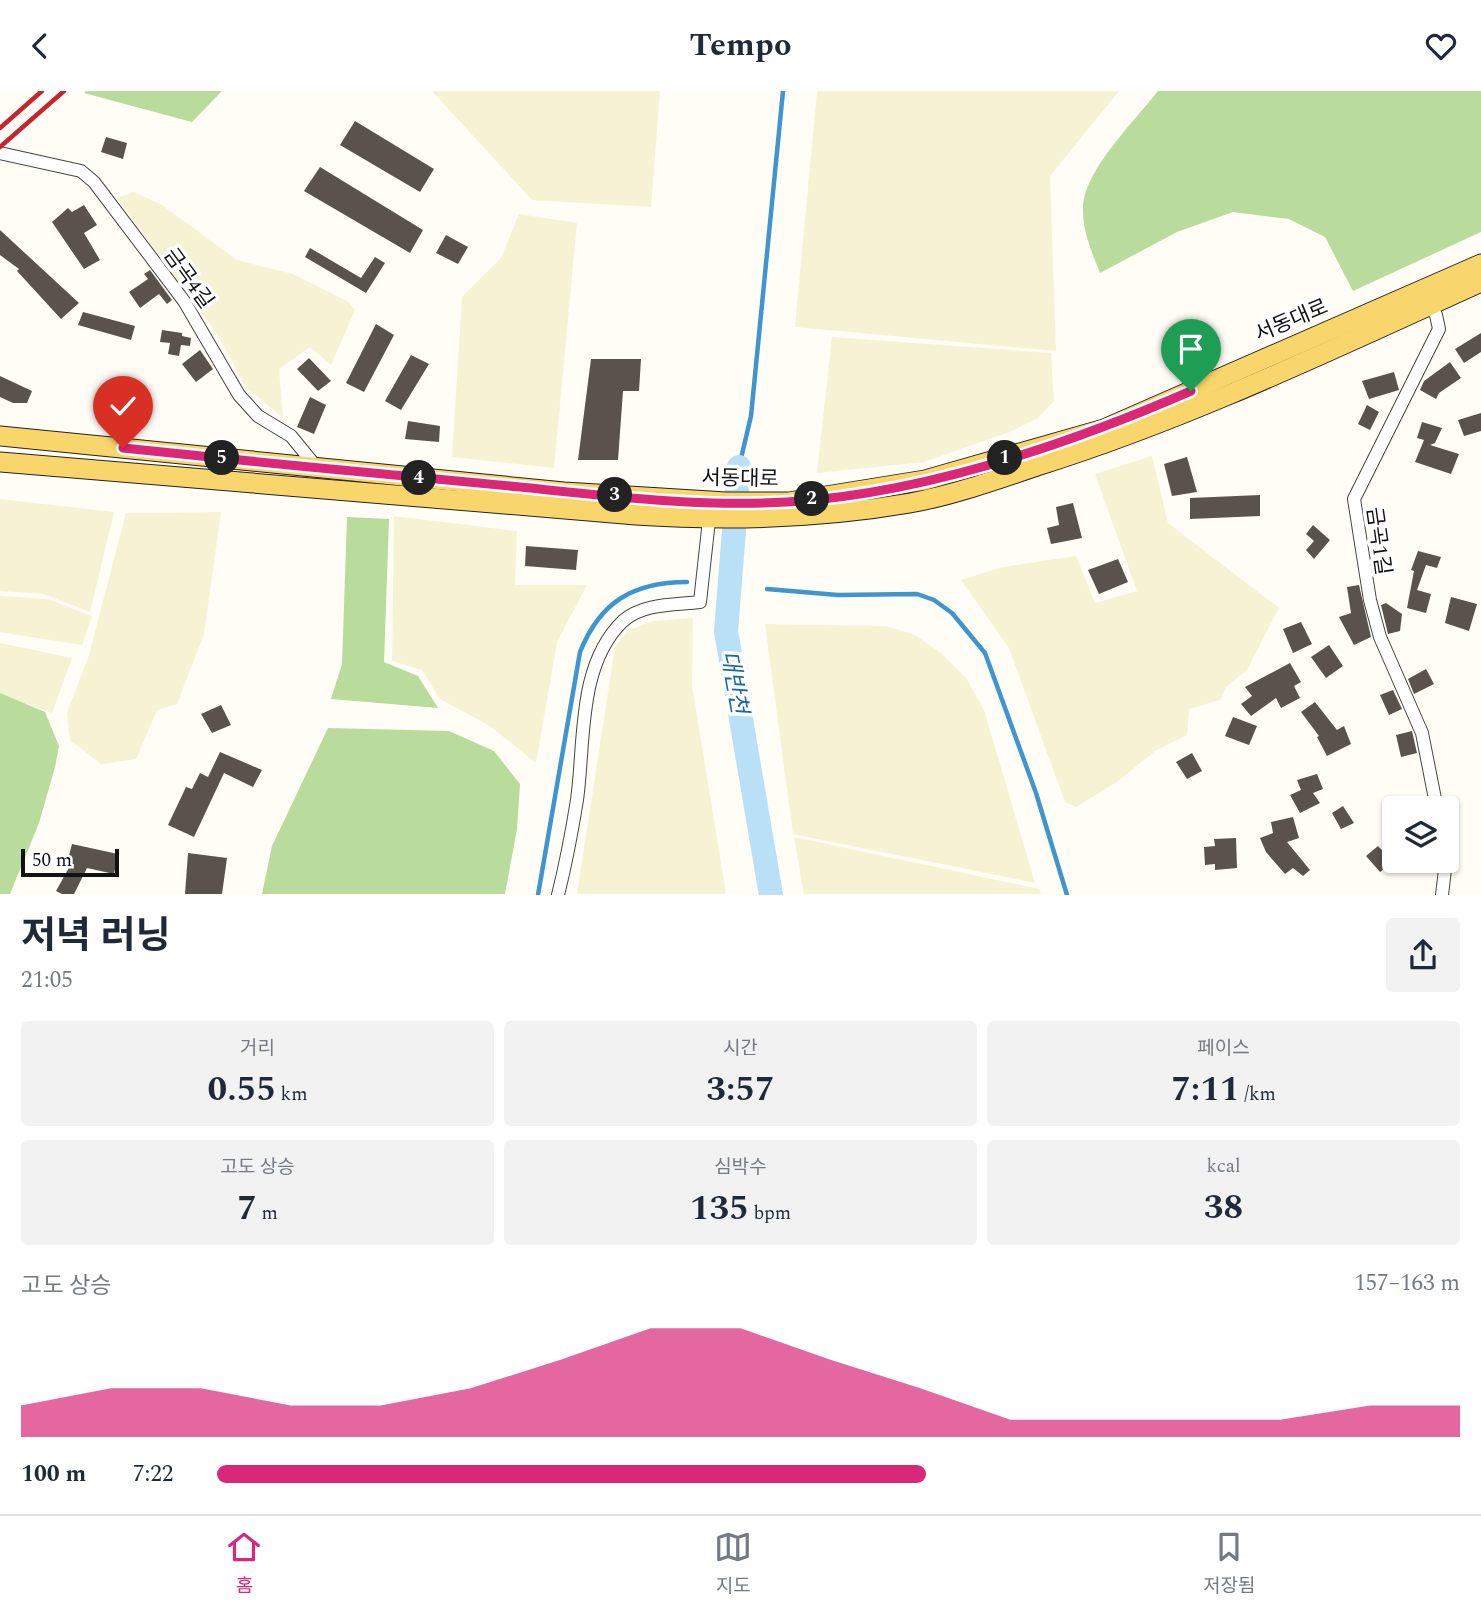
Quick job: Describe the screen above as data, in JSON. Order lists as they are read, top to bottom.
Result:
{
  "streets": {
    "main road": ["서동대로"],
    "street": ["금곡4길", "금곡1길"]
  },
  "crossings": [
    ["금곡4길", "서동대로"],
    ["서동대로", "금곡1길"]
  ],
  "water": ["대반천"],
  "scale_bar": "50 m",
  "page": {
    "header": "Tempo",
    "pins": [
      "1",
      "5",
      "4",
      "3",
      "2"
    ],
    "scale": "50 m",
    "heading": ["저녁 러닝", "21:05"],
    "stats": [
      ["거리", "0.55 km"],
      ["시간", "3:57"],
      ["페이스", "7:11 /km"],
      ["고도 상승", "7 m"],
      ["심박수", "135 bpm"],
      ["kcal", "38"]
    ],
    "chart": ["고도 상승", "157–163 m"],
    "list": [
      {
        "name": "100 m",
        "note": "7:22"
      }
    ],
    "tabs": ["홈", "지도", "저장됨"]
  }
}
